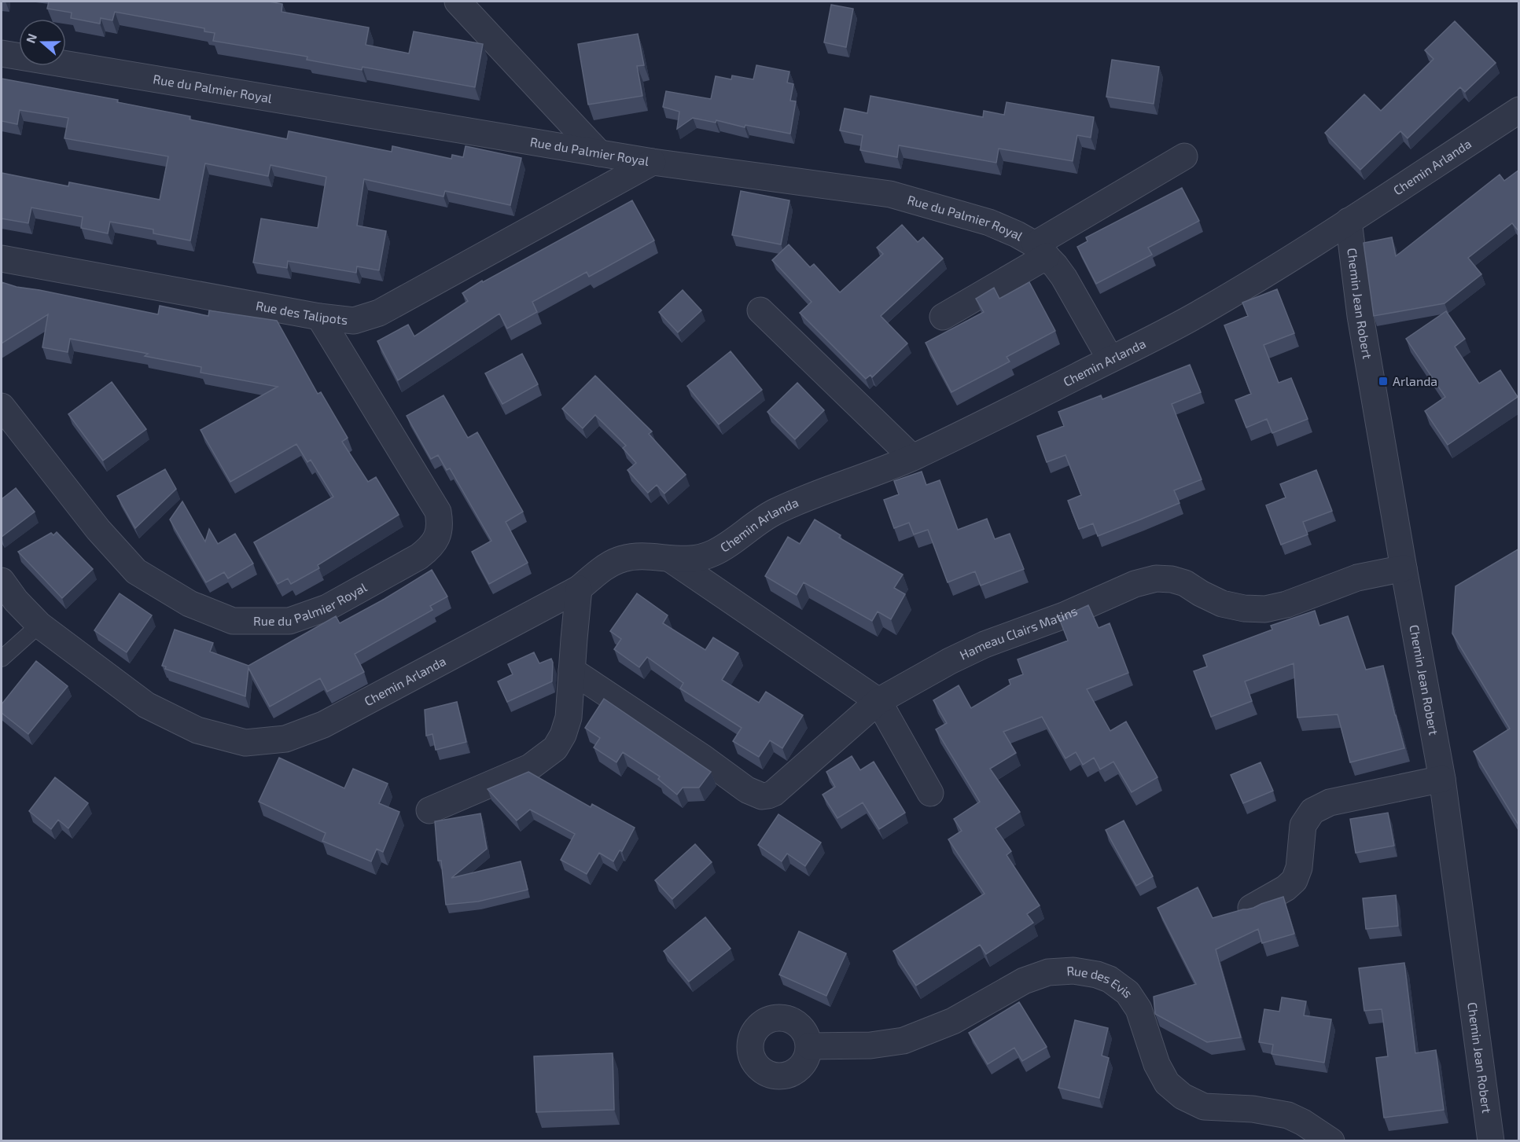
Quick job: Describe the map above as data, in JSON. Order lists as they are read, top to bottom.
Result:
{
  "streets": {
    "street": [
      "Rue du Palmier Royal",
      "Chemin Arlanda",
      "Chemin Jean Robert",
      "Rue des Talipots",
      "Hameau Clairs Matins",
      "Rue des Evis"
    ]
  },
  "crossings": [
    ["Rue du Palmier Royal", "Chemin Arlanda"],
    ["Rue du Palmier Royal", "Rue des Talipots"],
    ["Chemin Arlanda", "Chemin Jean Robert"],
    ["Chemin Jean Robert", "Hameau Clairs Matins"]
  ],
  "places": {
    "transit": ["Arlanda"]
  },
  "north": "left"
}
